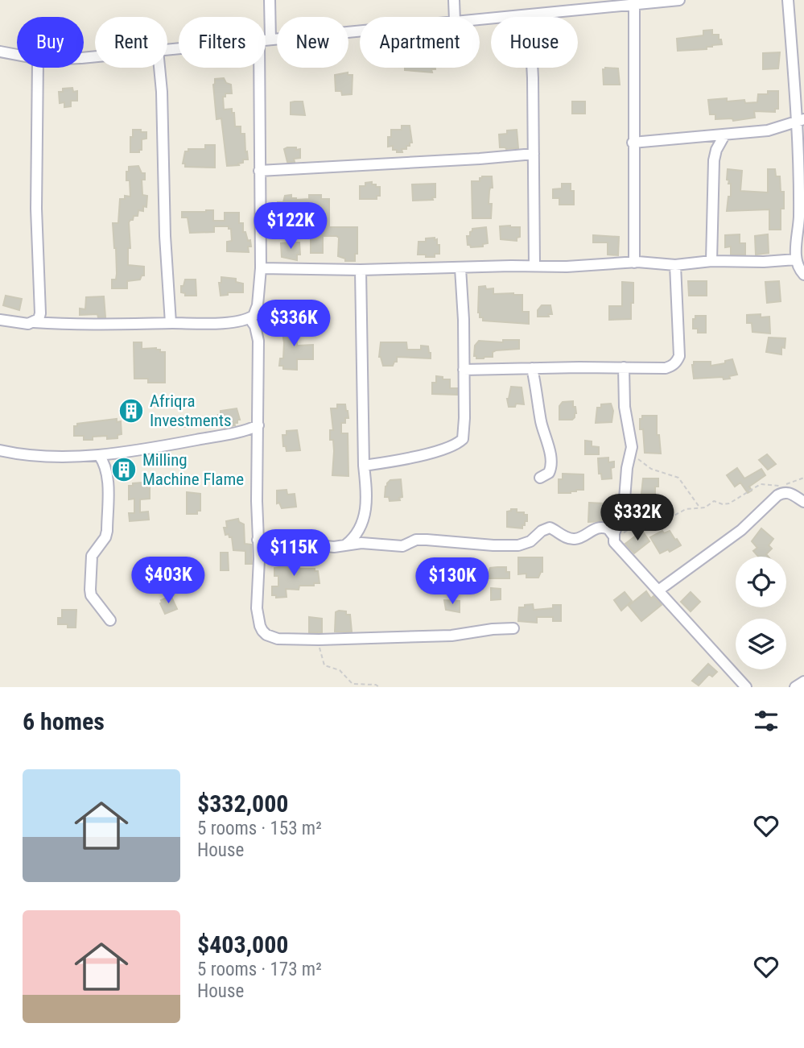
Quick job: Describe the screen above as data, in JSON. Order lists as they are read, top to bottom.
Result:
{
  "places": {
    "building": ["Afriqra Investments", "Milling Machine Flame"]
  },
  "page": {
    "chip": [
      "Buy",
      "Rent",
      "Filters",
      "New",
      "Apartment",
      "House"
    ],
    "price": [
      "$122K",
      "$336K",
      "$332K",
      "$115K",
      "$403K",
      "$130K"
    ],
    "heading": "6 homes",
    "list": [
      {
        "name": "$332,000",
        "note": "5 rooms · 153 m² · House"
      },
      {
        "name": "$403,000",
        "note": "5 rooms · 173 m² · House"
      }
    ]
  }
}
